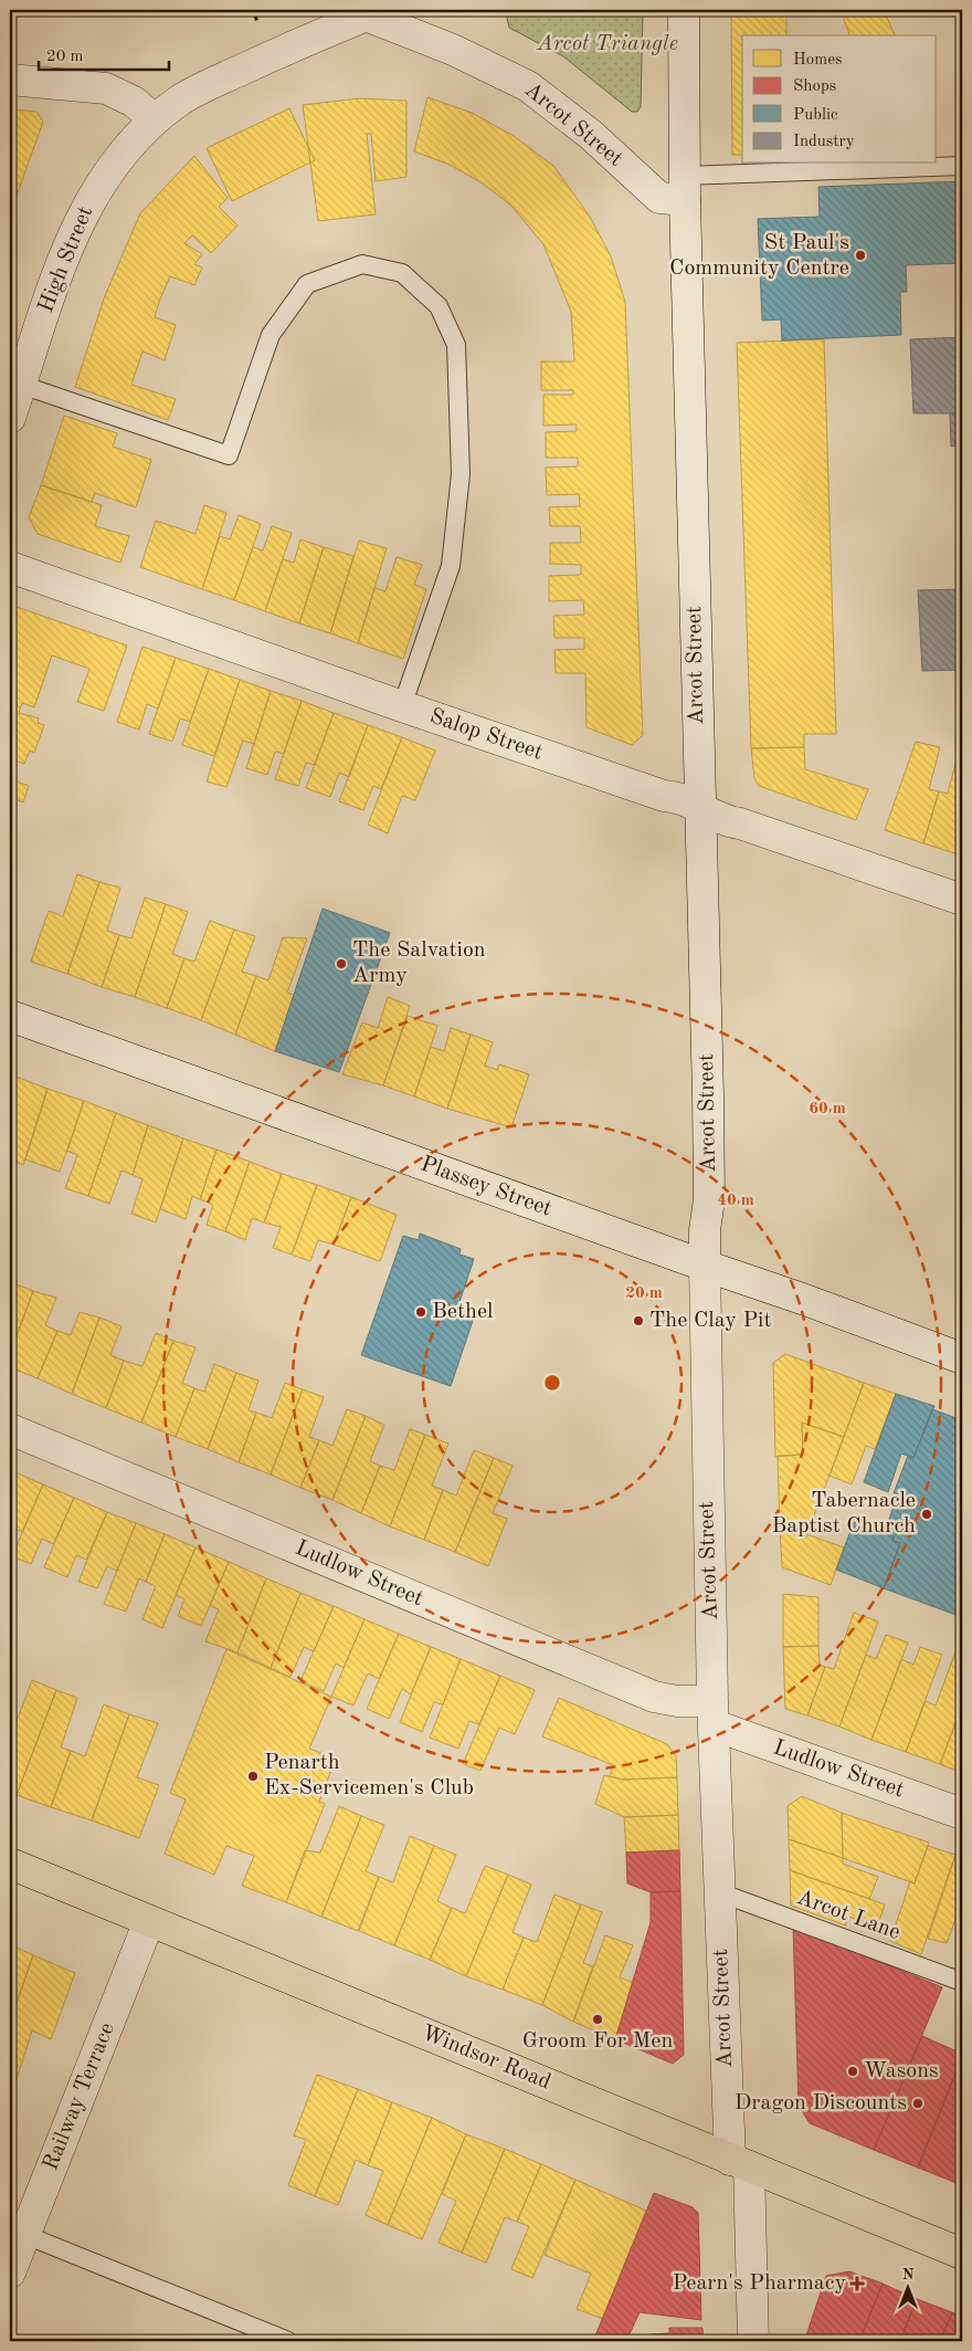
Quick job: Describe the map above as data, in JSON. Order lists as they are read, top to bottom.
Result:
{
  "streets": {
    "main road": ["Windsor Road"],
    "street": [
      "Arcot Street",
      "High Street",
      "Salop Street",
      "Plassey Street",
      "Ludlow Street",
      "Railway Terrace"
    ],
    "lane": ["Arcot Lane"]
  },
  "crossings": [
    ["Arcot Street", "High Street"],
    ["Arcot Street", "Salop Street"],
    ["Arcot Street", "Plassey Street"],
    ["Arcot Street", "Ludlow Street"],
    ["Arcot Street", "Arcot Lane"],
    ["Arcot Street", "Windsor Road"],
    ["Windsor Road", "Railway Terrace"]
  ],
  "parks": ["Arcot Triangle"],
  "places": {
    "other": [
      "St Paul's Community Centre",
      "The Salvation Army",
      "Bethel",
      "The Clay Pit",
      "Tabernacle Baptist Church",
      "Penarth Ex-Servicemen's Club",
      "Groom For Men",
      "Wasons",
      "Dragon Discounts"
    ],
    "health": ["Pearn's Pharmacy"]
  },
  "legend": [
    "Homes",
    "Shops",
    "Public",
    "Industry"
  ],
  "scale_bar": "20 m",
  "north": "top",
  "rings": ["60 m", "40 m", "20 m"]
}
